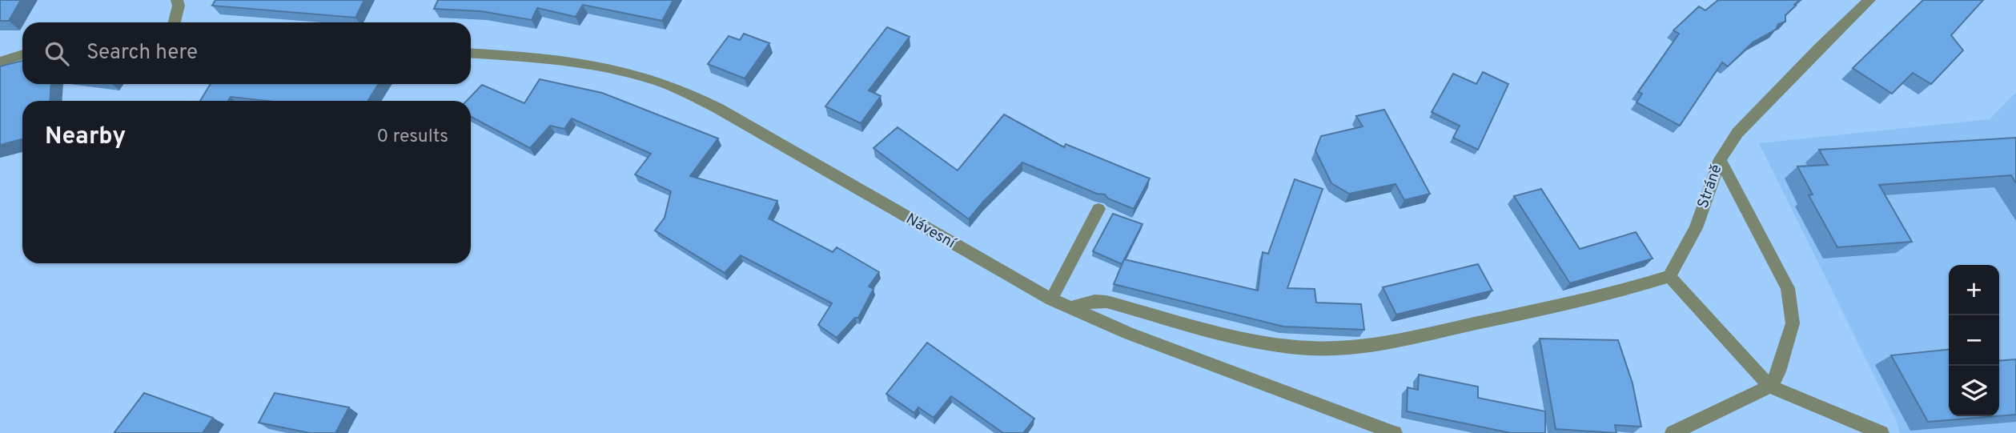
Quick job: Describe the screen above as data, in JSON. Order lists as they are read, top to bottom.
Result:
{
  "streets": {
    "street": ["Stráně", "Návesní"]
  },
  "page": {
    "search": "Search here",
    "heading": ["Nearby", "0 results"],
    "map_buttons": ["+", "−"]
  }
}
